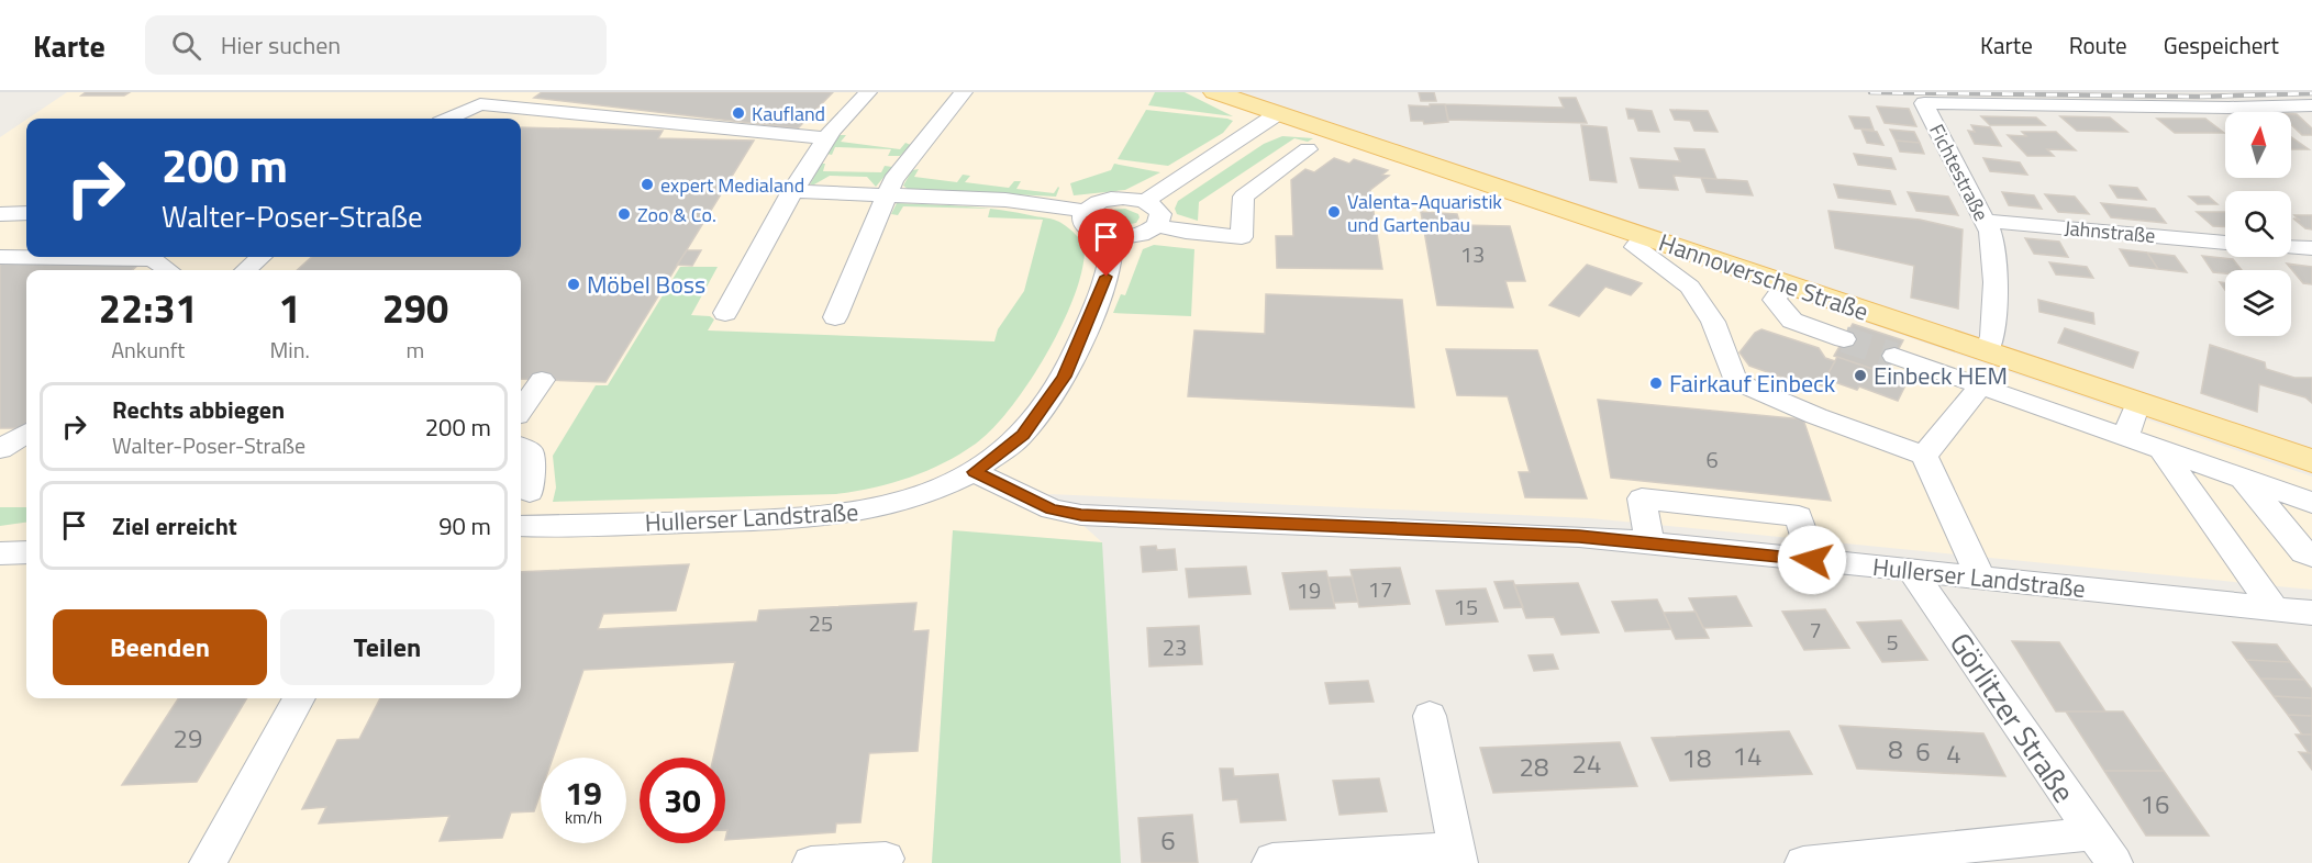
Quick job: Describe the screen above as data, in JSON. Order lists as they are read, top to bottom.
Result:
{
  "streets": {
    "main road": ["Hannoversche Straße"],
    "street": [
      "Fichtestraße",
      "Jahnstraße",
      "Hullerser Landstraße",
      "Görlitzer Straße"
    ]
  },
  "crossings": [
    ["Fichtestraße", "Jahnstraße"],
    ["Fichtestraße", "Hannoversche Straße"],
    ["Hullerser Landstraße", "Görlitzer Straße"]
  ],
  "places": [
    "Kaufland",
    "expert Medialand",
    "Valenta-Aquaristik und Gartenbau",
    "Zoo & Co.",
    "Möbel Boss",
    "Einbeck HEM",
    "Fairkauf Einbeck"
  ],
  "house_numbers": [
    "13",
    "6",
    "17",
    "19",
    "15",
    "25",
    "7",
    "5",
    "23",
    "29",
    "8",
    "6",
    "4",
    "14",
    "18",
    "24",
    "28",
    "16",
    "6"
  ],
  "north": "top",
  "page": {
    "header": "Karte",
    "search": "Hier suchen",
    "nav": ["Karte", "Route", "Gespeichert"],
    "turn": ["200 m", "Walter-Poser-Straße"],
    "eta": [
      "22:31",
      "Ankunft",
      "1",
      "Min.",
      "290",
      "m"
    ],
    "list": [
      {
        "name": "Rechts abbiegen",
        "note": "Walter-Poser-Straße",
        "value": "200 m"
      },
      {
        "name": "Ziel erreicht",
        "value": "90 m"
      }
    ],
    "buttons": ["Beenden", "Teilen"],
    "speed": "19 km/h",
    "limit": "30"
  }
}
